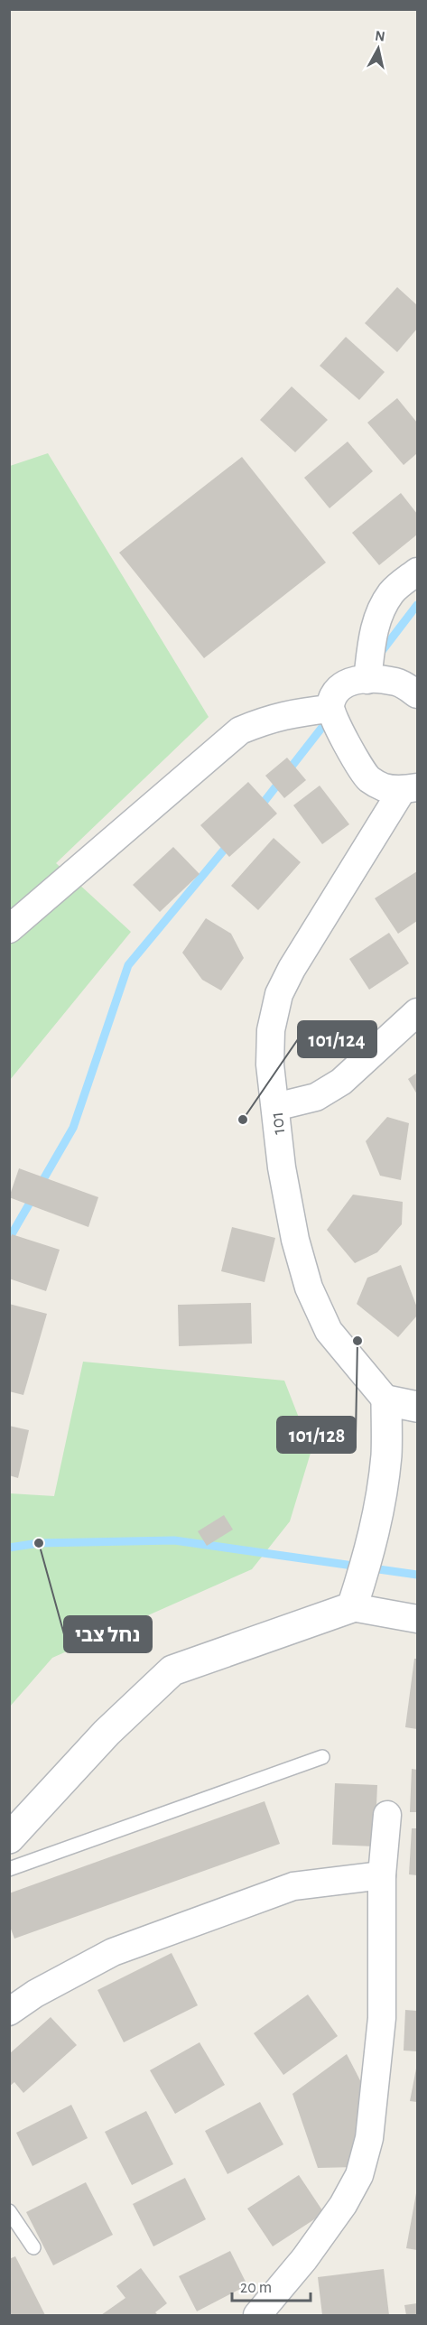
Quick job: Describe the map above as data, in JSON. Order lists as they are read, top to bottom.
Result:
{
  "streets": {
    "street": ["101"]
  },
  "places": ["101/124", "101/128", "נחל צבי"],
  "scale_bar": "20 m",
  "north": "top"
}
